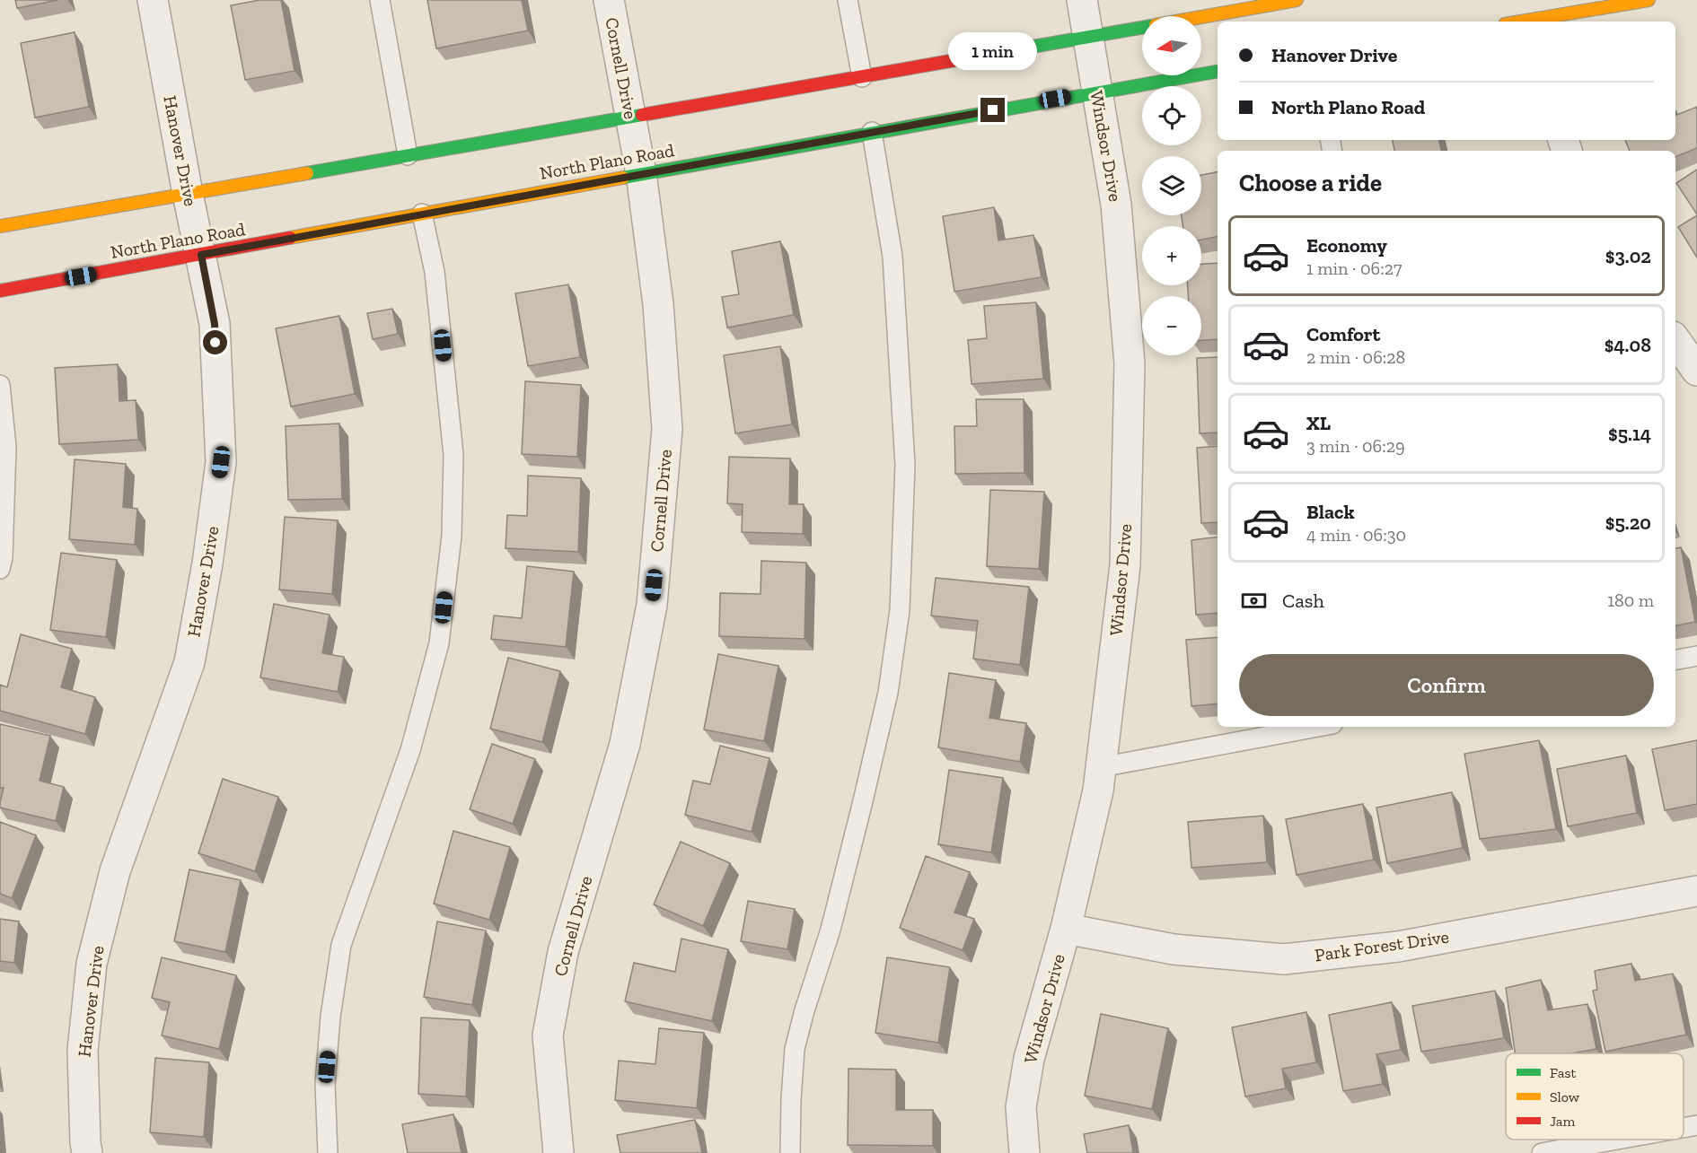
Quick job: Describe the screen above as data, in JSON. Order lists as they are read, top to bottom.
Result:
{
  "streets": {
    "main road": ["North Plano Road"],
    "street": [
      "Cornell Drive",
      "Windsor Drive",
      "Hanover Drive",
      "Park Forest Drive"
    ]
  },
  "crossings": [
    ["Cornell Drive", "North Plano Road"],
    ["Windsor Drive", "North Plano Road"],
    ["Windsor Drive", "Park Forest Drive"],
    ["Hanover Drive", "North Plano Road"]
  ],
  "legend": ["Fast", "Slow", "Jam"],
  "north": "left",
  "page": {
    "map_buttons": ["+", "−"],
    "banner": ["Hanover Drive", "North Plano Road"],
    "bubble": "1 min",
    "heading": "Choose a ride",
    "list": [
      {
        "name": "Economy",
        "note": "1 min · 06:27",
        "value": "$3.02"
      },
      {
        "name": "Comfort",
        "note": "2 min · 06:28",
        "value": "$4.08"
      },
      {
        "name": "XL",
        "note": "3 min · 06:29",
        "value": "$5.14"
      },
      {
        "name": "Black",
        "note": "4 min · 06:30",
        "value": "$5.20"
      }
    ],
    "pay": ["Cash", "180 m"],
    "buttons": "Confirm"
  }
}
